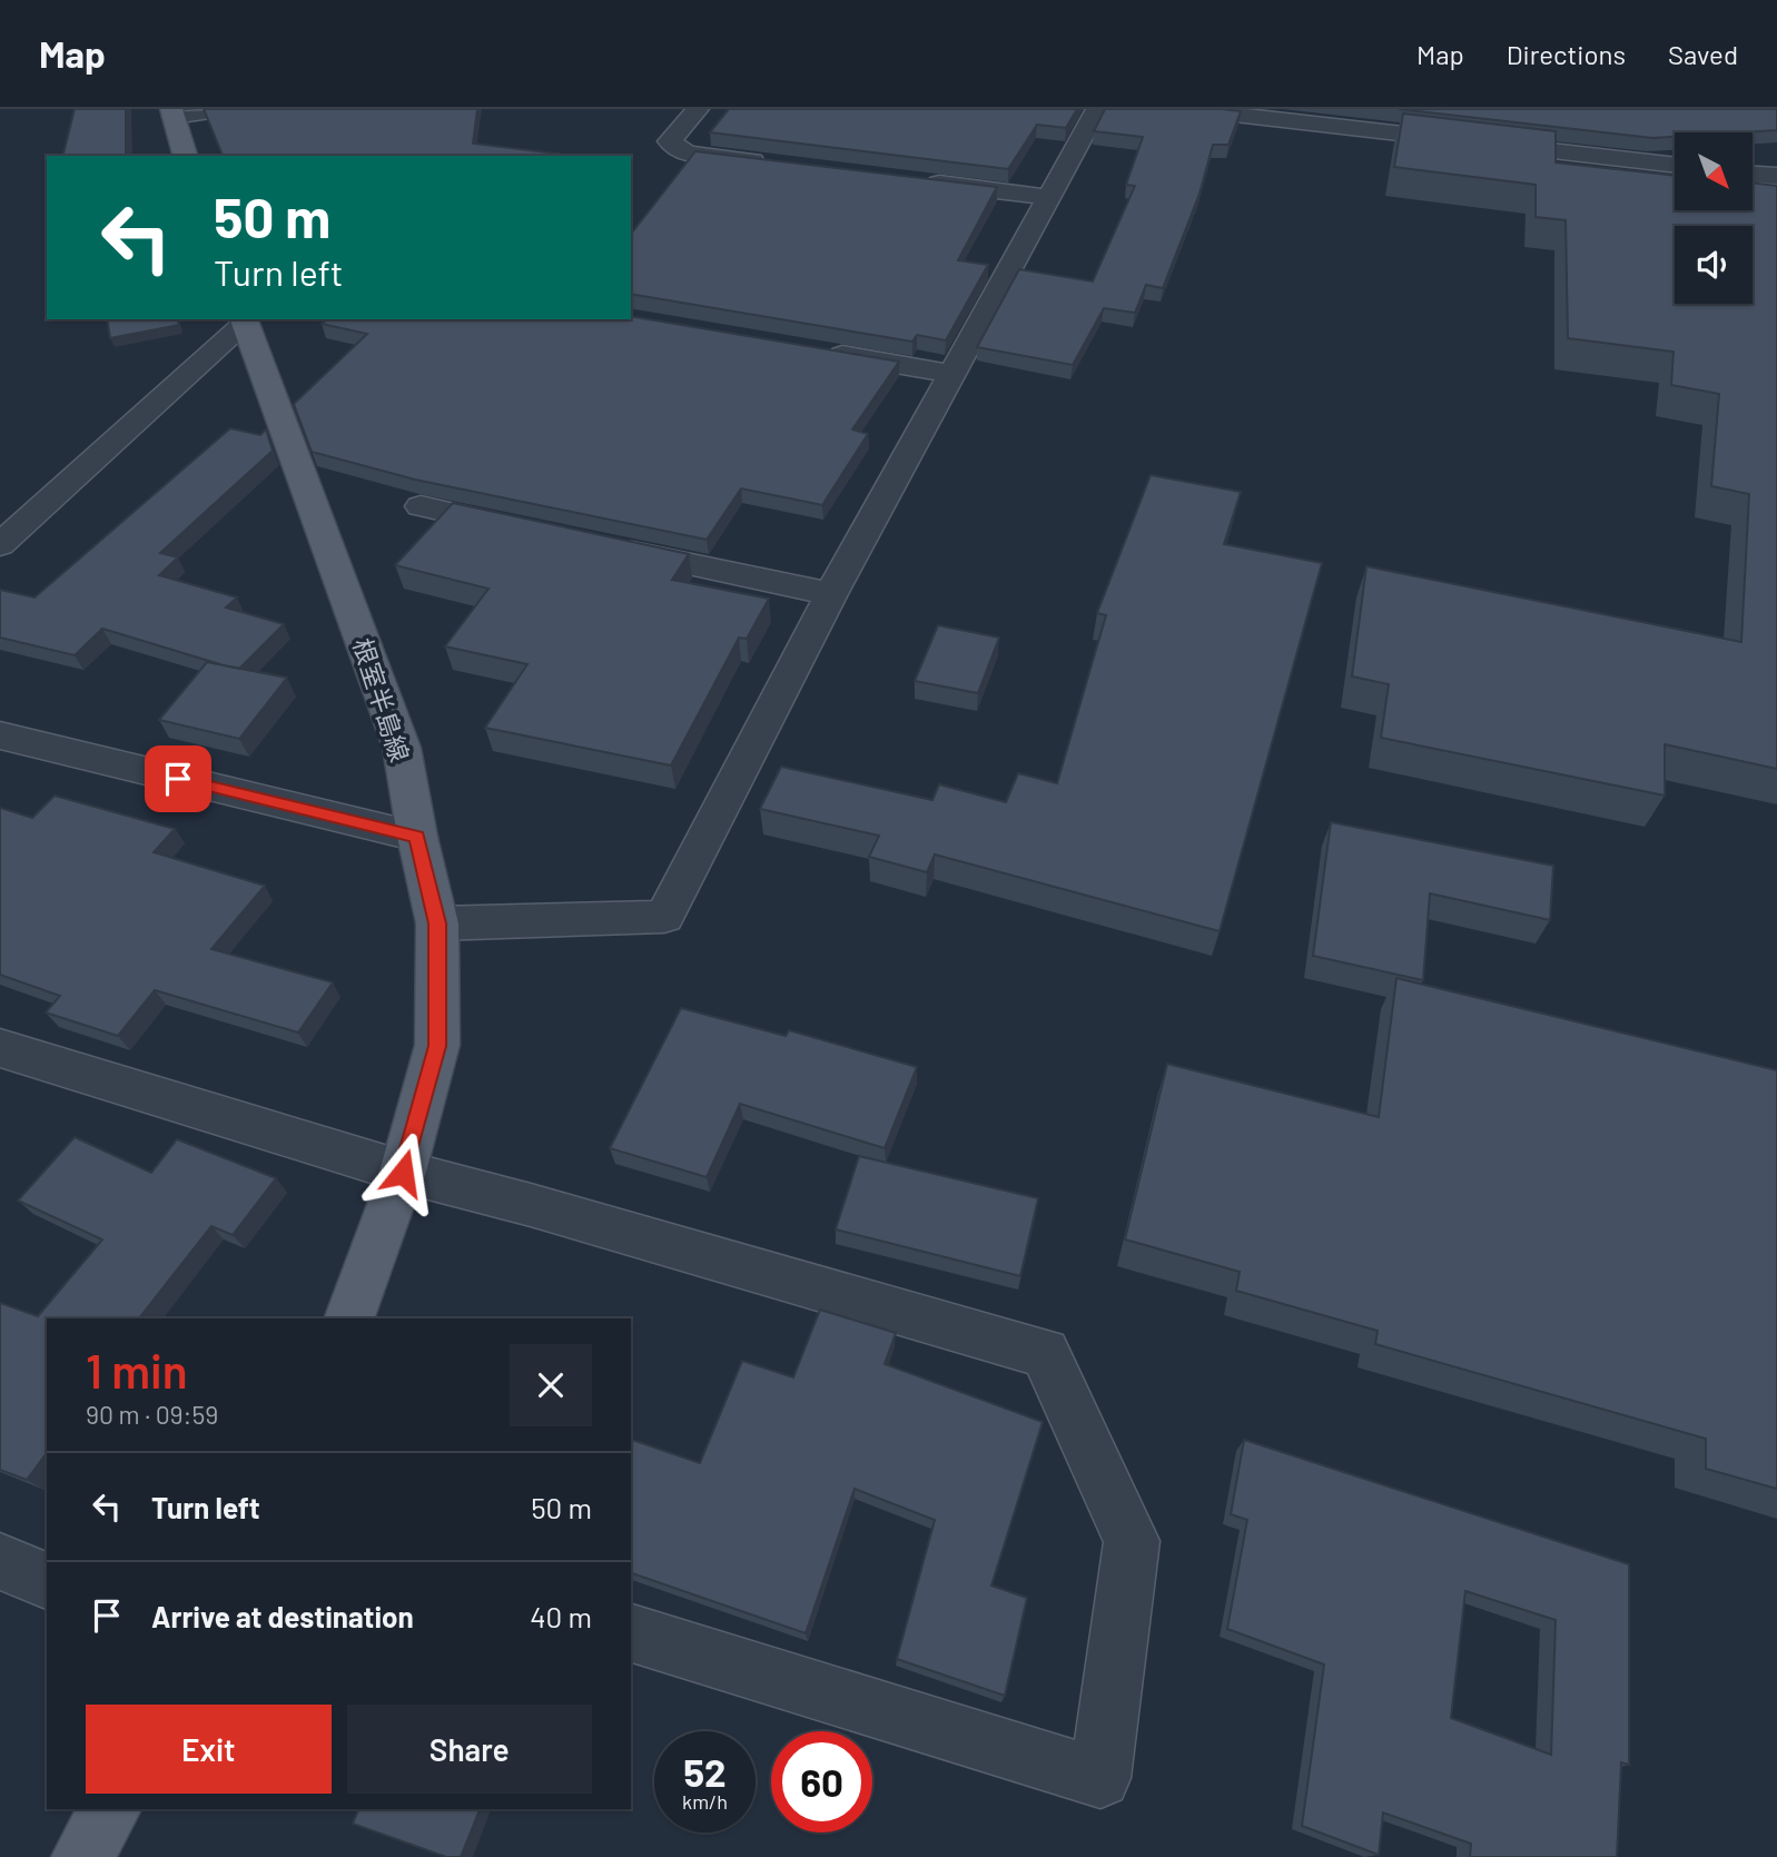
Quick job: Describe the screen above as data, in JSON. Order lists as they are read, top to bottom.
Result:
{
  "streets": {
    "main road": ["根室半島線"]
  },
  "north": "bottom right",
  "page": {
    "header": "Map",
    "nav": ["Map", "Directions", "Saved"],
    "turn": ["50 m", "Turn left"],
    "heading": ["1 min", "90 m · 09:59"],
    "list": [
      {
        "name": "Turn left",
        "value": "50 m"
      },
      {
        "name": "Arrive at destination",
        "value": "40 m"
      }
    ],
    "buttons": ["Exit", "Share"],
    "speed": "52 km/h",
    "limit": "60"
  }
}
